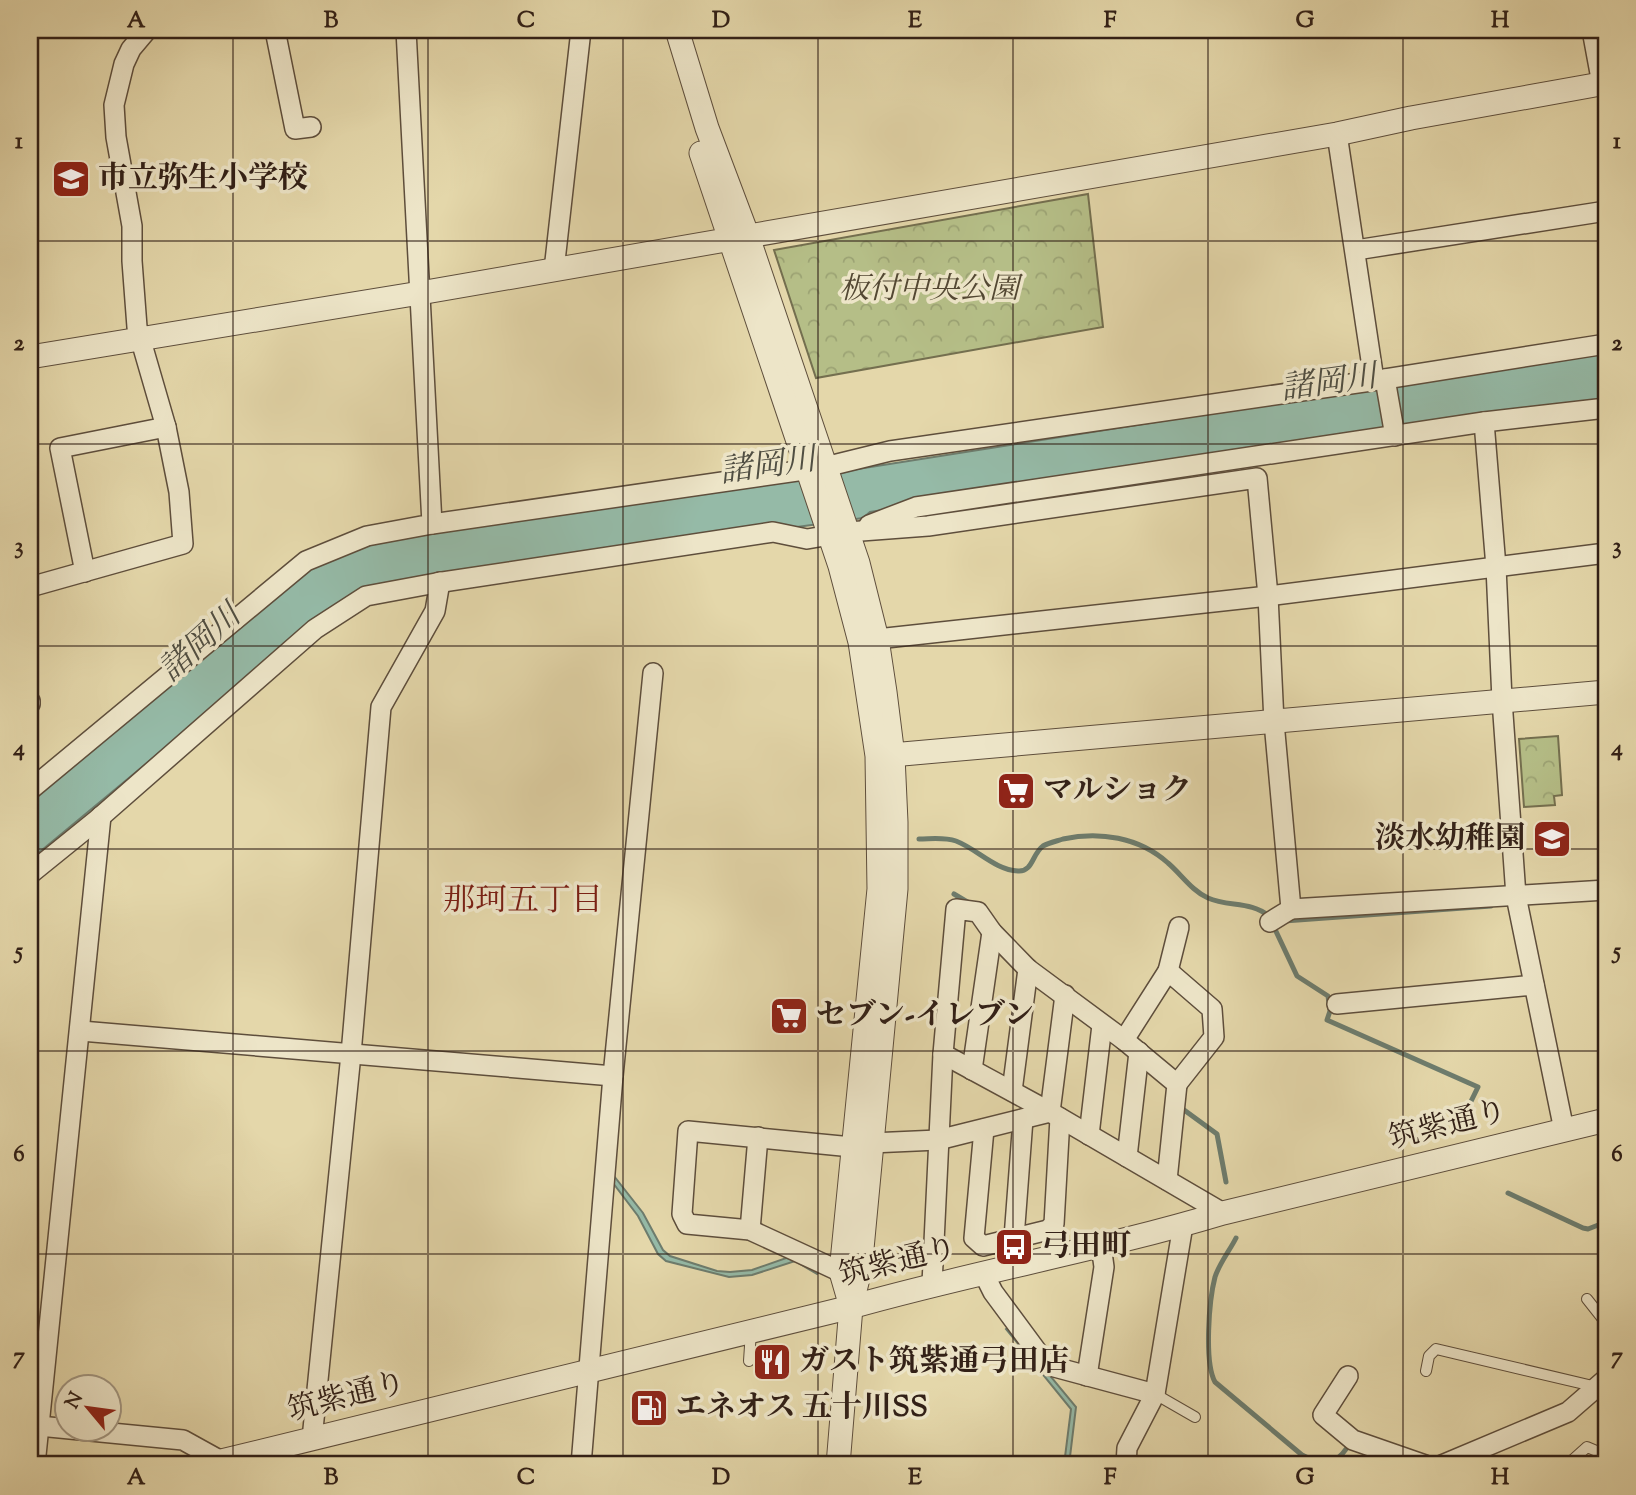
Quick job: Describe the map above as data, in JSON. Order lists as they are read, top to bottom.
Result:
{
  "streets": {
    "street": ["筑紫通り"]
  },
  "districts": ["那珂五丁目"],
  "water": ["諸岡川"],
  "parks": ["板付中央公園"],
  "places": {
    "school or university": ["市立弥生小学校", "淡水幼稚園"],
    "supermarket": ["マルショク", "セブン-イレブン"],
    "bus stop": ["弓田町"],
    "restaurant": ["ガスト筑紫通弓田店"],
    "fuel station": ["エネオス 五十川SS"]
  },
  "north": "top left",
  "grid": {
    "columns": [
      "A",
      "B",
      "C",
      "D",
      "E",
      "F",
      "G",
      "H"
    ],
    "rows": [
      "1",
      "2",
      "3",
      "4",
      "5",
      "6",
      "7"
    ]
  }
}
